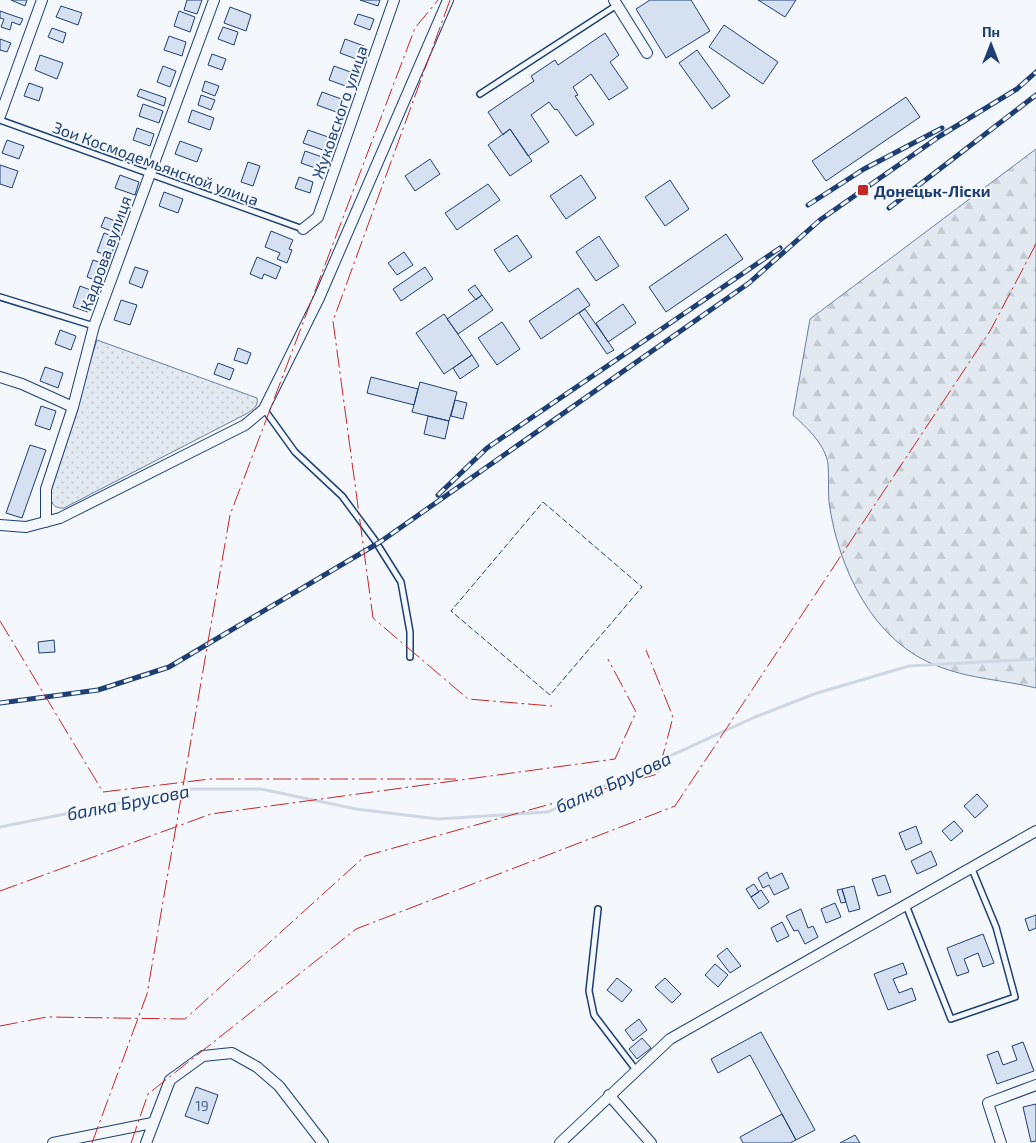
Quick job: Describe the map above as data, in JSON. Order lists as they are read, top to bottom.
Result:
{
  "streets": {
    "street": ["Жуковского улица", "Кадрова вулиця"],
    "lane": ["Зои Космодемьянской улица"]
  },
  "crossings": [
    ["Жуковского улица", "Зои Космодемьянской улица"],
    ["Зои Космодемьянской улица", "Кадрова вулиця"]
  ],
  "water": ["балка Брусова"],
  "places": {
    "transit": ["Донецьк-Ліски"]
  },
  "house_numbers": ["19"],
  "north": "top"
}
